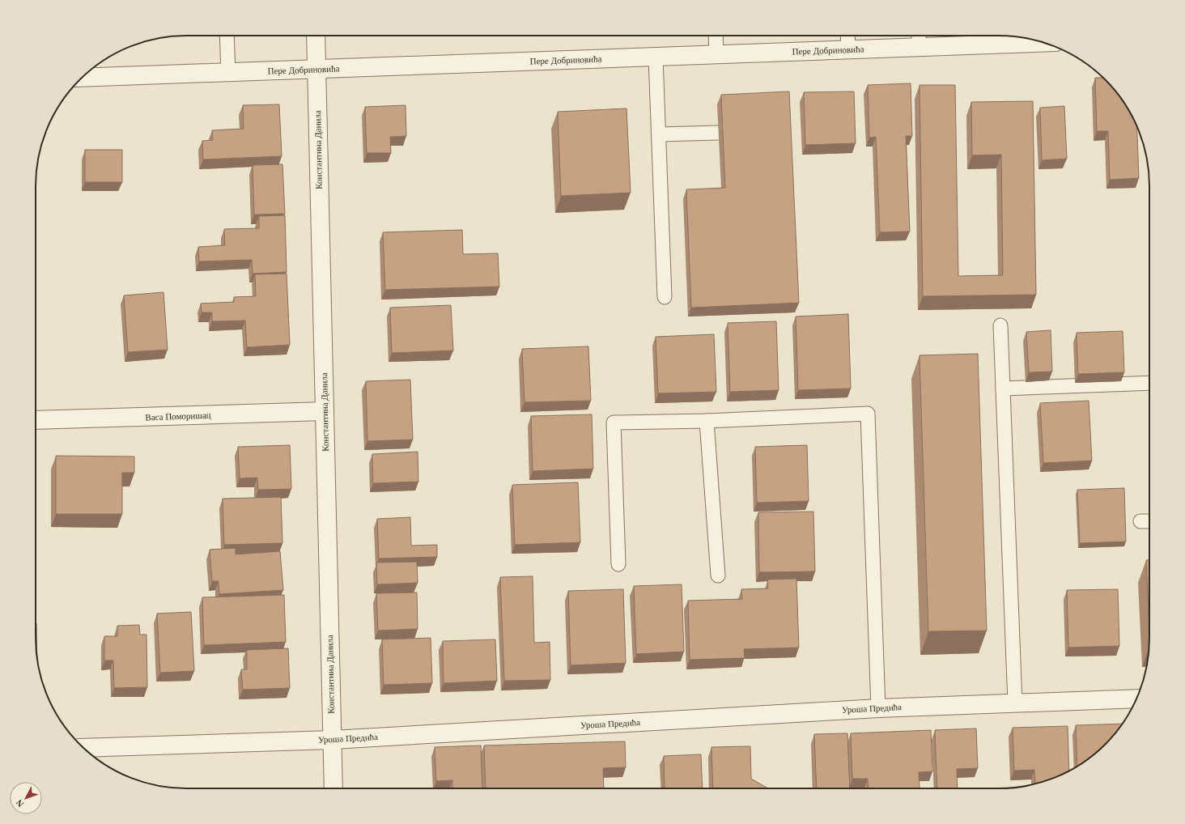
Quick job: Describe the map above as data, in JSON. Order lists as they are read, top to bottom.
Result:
{
  "streets": {
    "street": [
      "Пере Добриновића",
      "Константина Данила",
      "Васа Поморишац",
      "Уроша Предића"
    ]
  },
  "crossings": [
    ["Пере Добриновића", "Константина Данила"],
    ["Константина Данила", "Васа Поморишац"],
    ["Константина Данила", "Уроша Предића"]
  ],
  "north": "bottom left"
}
